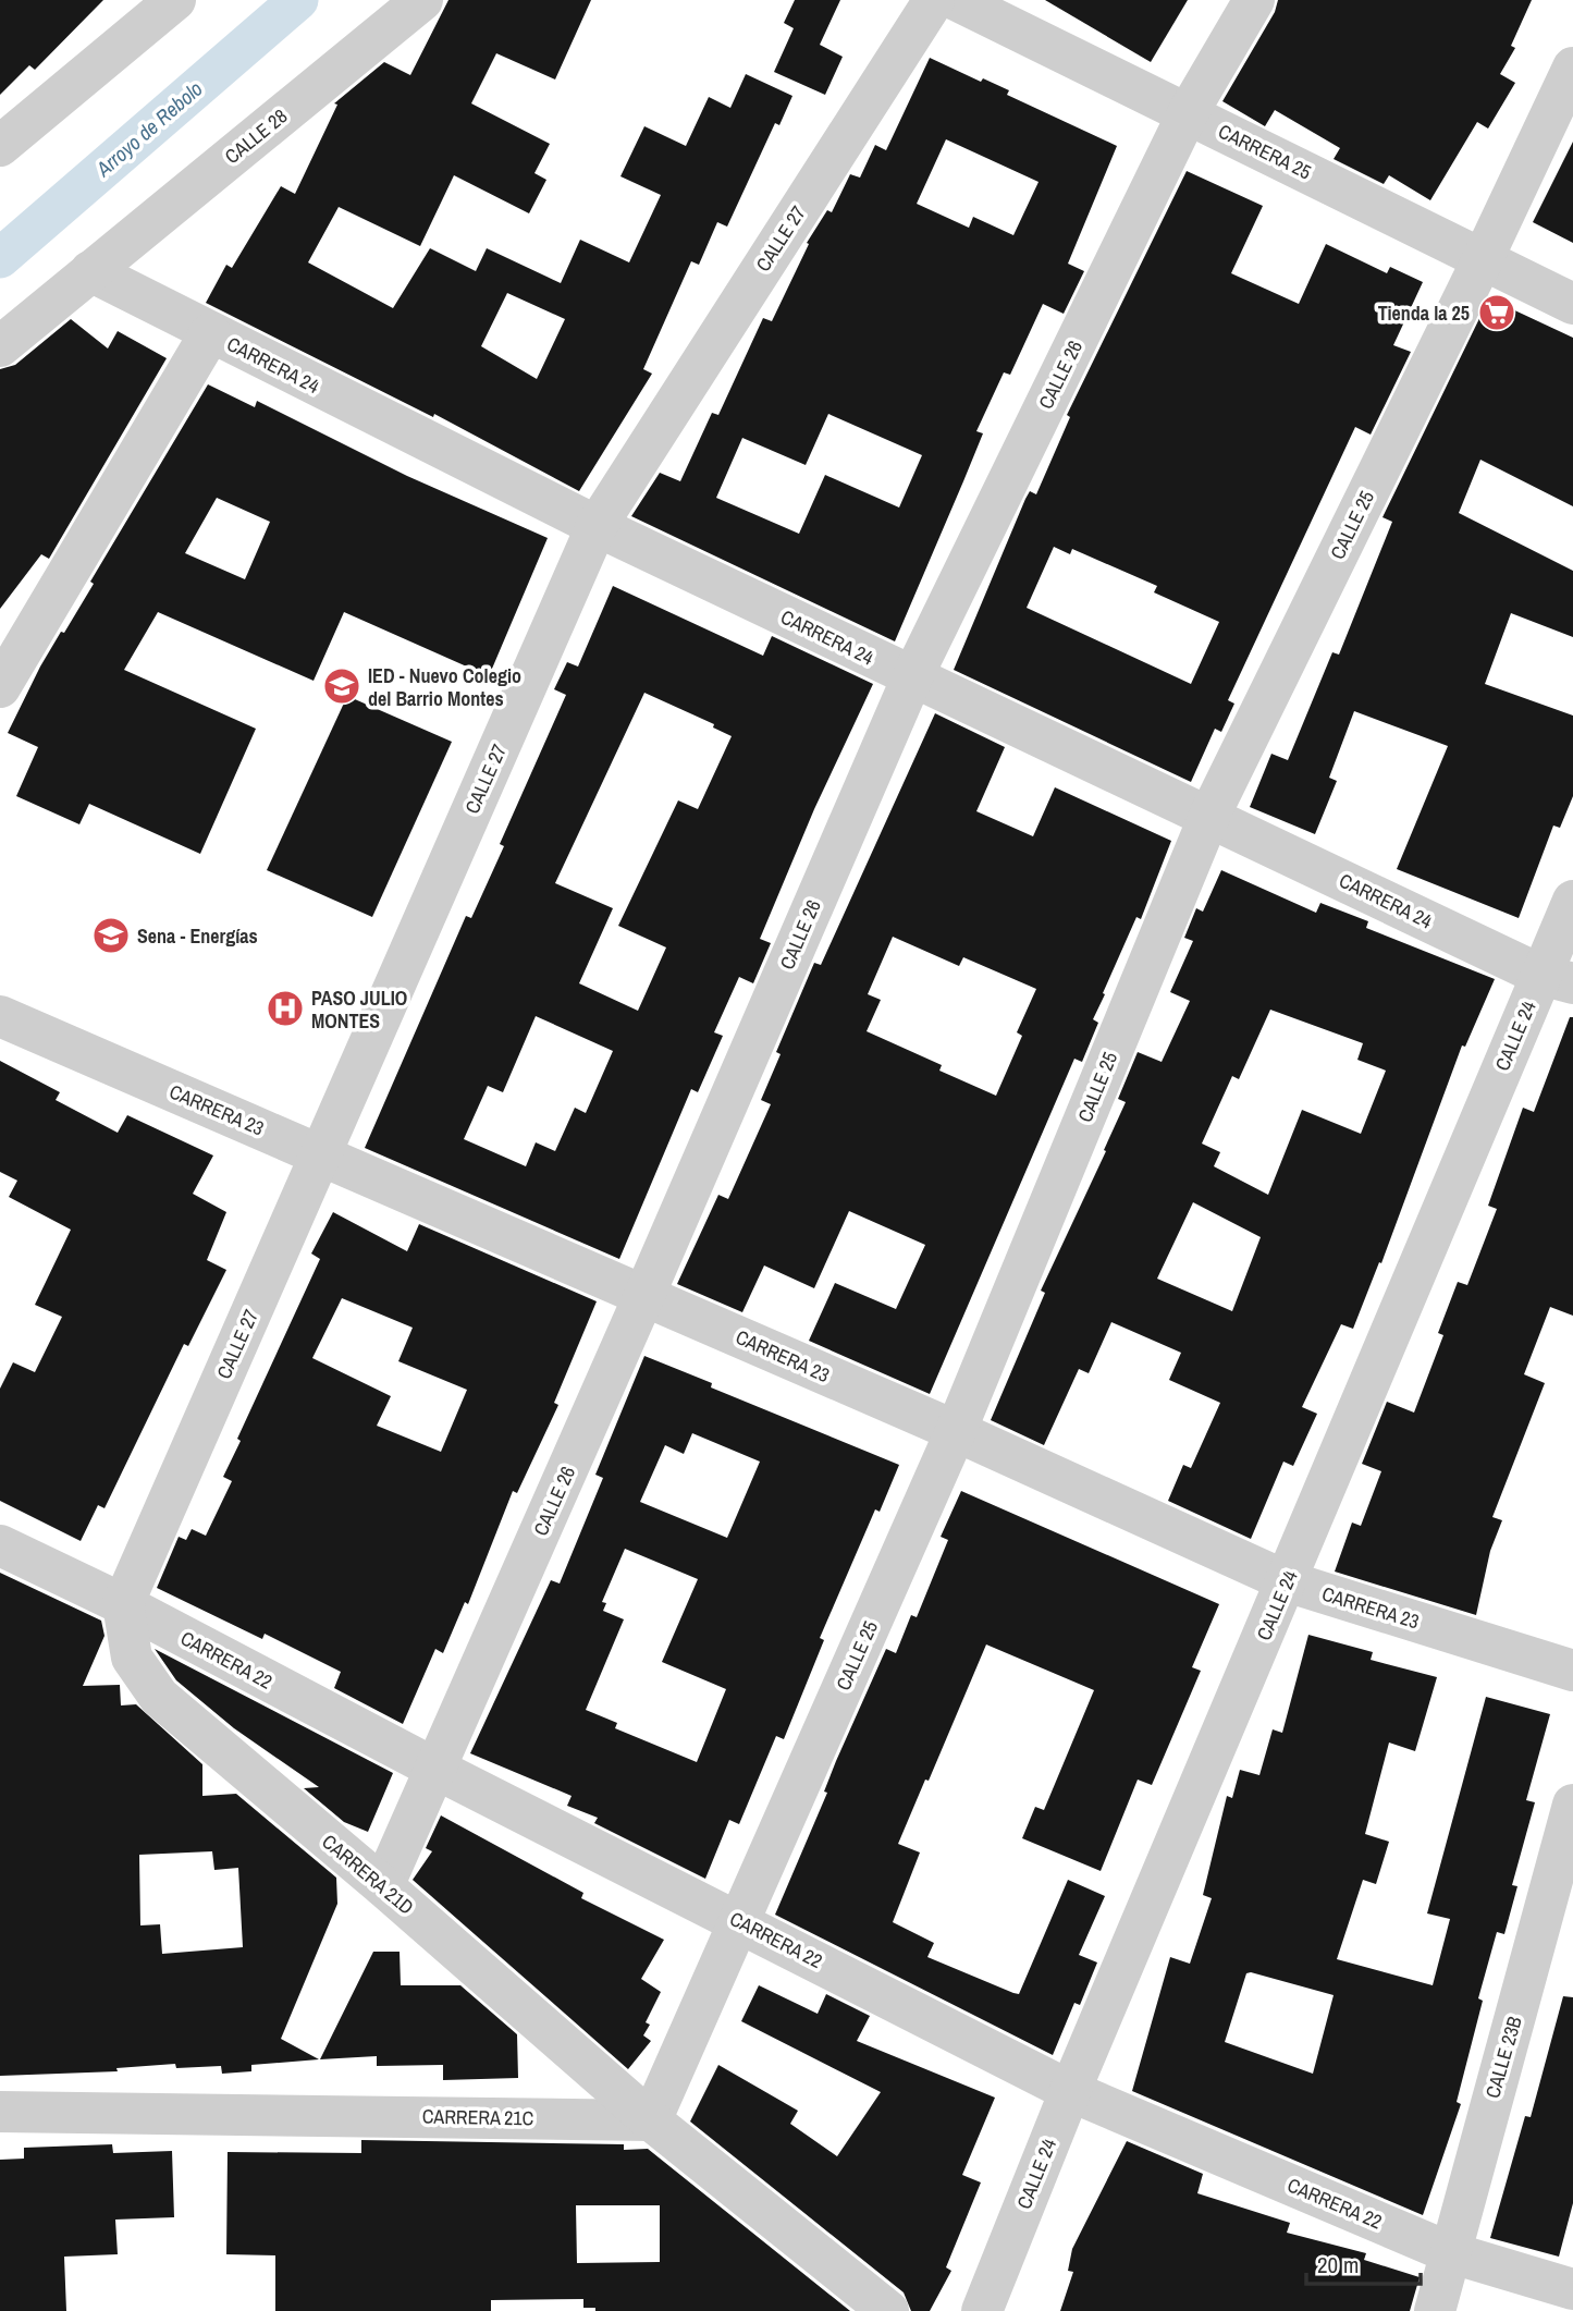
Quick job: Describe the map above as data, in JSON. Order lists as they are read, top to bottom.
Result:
{
  "streets": {
    "street": [
      "CALLE 28",
      "CARRERA 25",
      "CALLE 27",
      "CARRERA 24",
      "CALLE 26",
      "CALLE 25",
      "CALLE 24",
      "CARRERA 23",
      "CARRERA 22",
      "CARRERA 21D",
      "CALLE 23B",
      "CARRERA 21C"
    ]
  },
  "crossings": [
    ["CALLE 28", "CARRERA 24"],
    ["CARRERA 25", "CALLE 26"],
    ["CARRERA 25", "CALLE 25"],
    ["CALLE 27", "CARRERA 24"],
    ["CALLE 27", "CARRERA 23"],
    ["CALLE 27", "CARRERA 22"],
    ["CALLE 27", "CARRERA 21D"],
    ["CARRERA 24", "CALLE 26"],
    ["CARRERA 24", "CALLE 25"],
    ["CARRERA 24", "CALLE 24"],
    ["CALLE 26", "CARRERA 23"],
    ["CALLE 26", "CARRERA 22"],
    ["CALLE 26", "CARRERA 21D"],
    ["CALLE 25", "CARRERA 23"],
    ["CALLE 25", "CARRERA 22"],
    ["CALLE 25", "CARRERA 21D"],
    ["CALLE 25", "CARRERA 21C"],
    ["CALLE 24", "CARRERA 23"],
    ["CALLE 24", "CARRERA 22"],
    ["CARRERA 22", "CARRERA 21D"],
    ["CARRERA 22", "CALLE 23B"],
    ["CARRERA 21D", "CARRERA 21C"]
  ],
  "water": ["Arroyo de Rebolo"],
  "places": {
    "supermarket": ["Tienda la 25"],
    "school or university": ["IED - Nuevo Colegio del Barrio Montes", "Sena - Energías"],
    "hospital": ["PASO JULIO MONTES"]
  },
  "scale_bar": "20 m"
}
